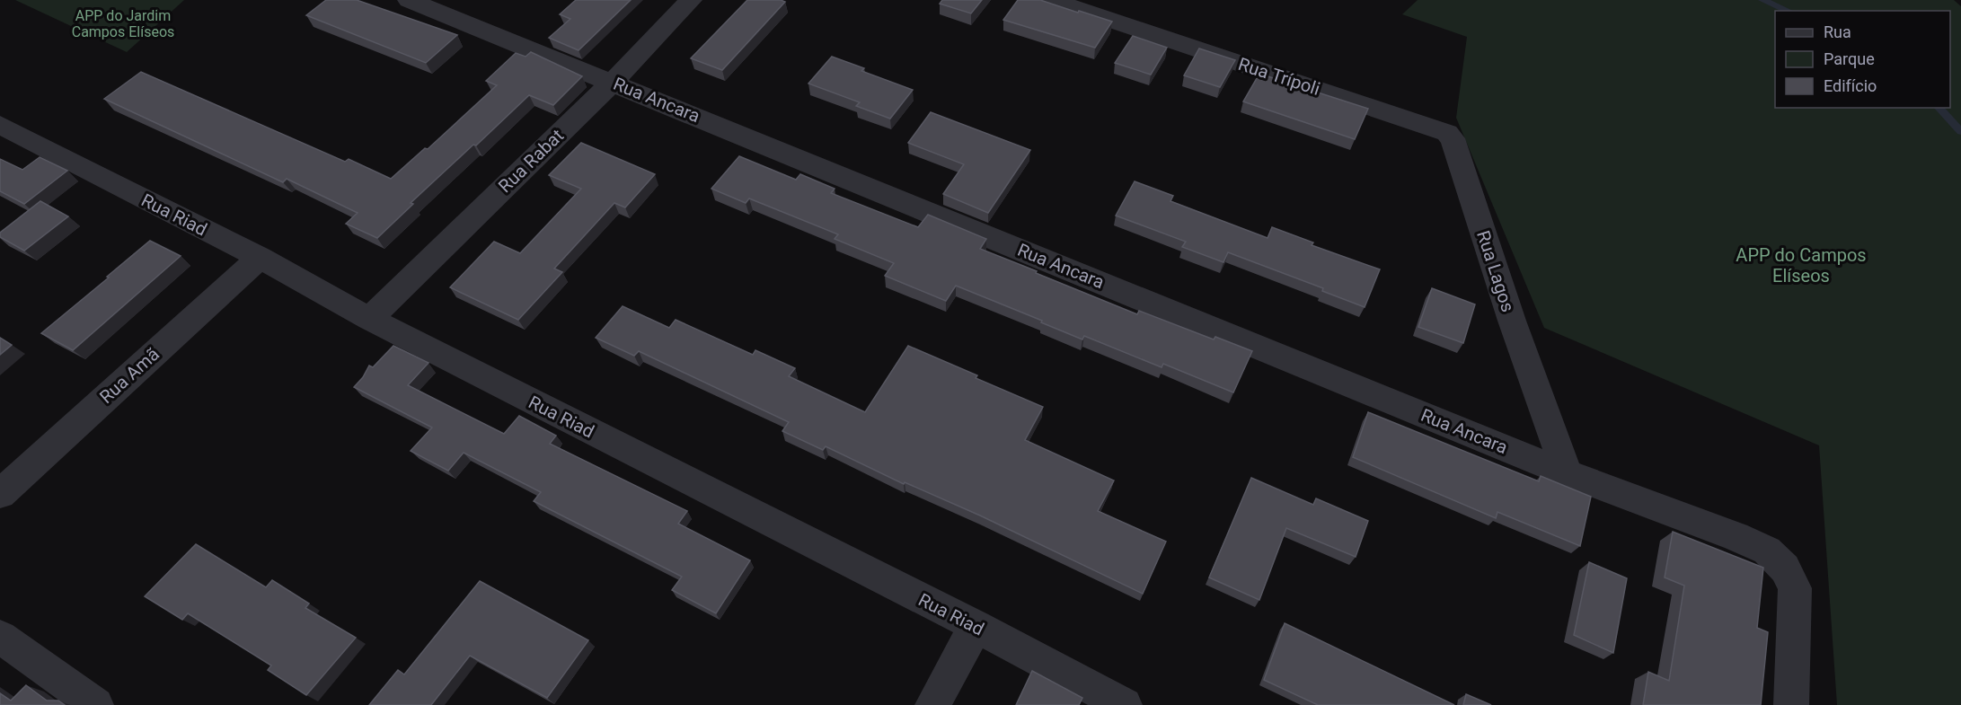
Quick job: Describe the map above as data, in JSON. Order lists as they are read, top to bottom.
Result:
{
  "streets": {
    "street": [
      "Rua Trípoli",
      "Rua Ancara",
      "Rua Rabat",
      "Rua Riad",
      "Rua Lagos",
      "Rua Amã"
    ]
  },
  "crossings": [
    ["Rua Trípoli", "Rua Lagos"],
    ["Rua Ancara", "Rua Rabat"],
    ["Rua Ancara", "Rua Lagos"],
    ["Rua Rabat", "Rua Riad"],
    ["Rua Riad", "Rua Amã"]
  ],
  "parks": ["APP do Jardim Campos Elíseos", "APP do Campos Elíseos"],
  "legend": ["Rua", "Parque", "Edifício"]
}
